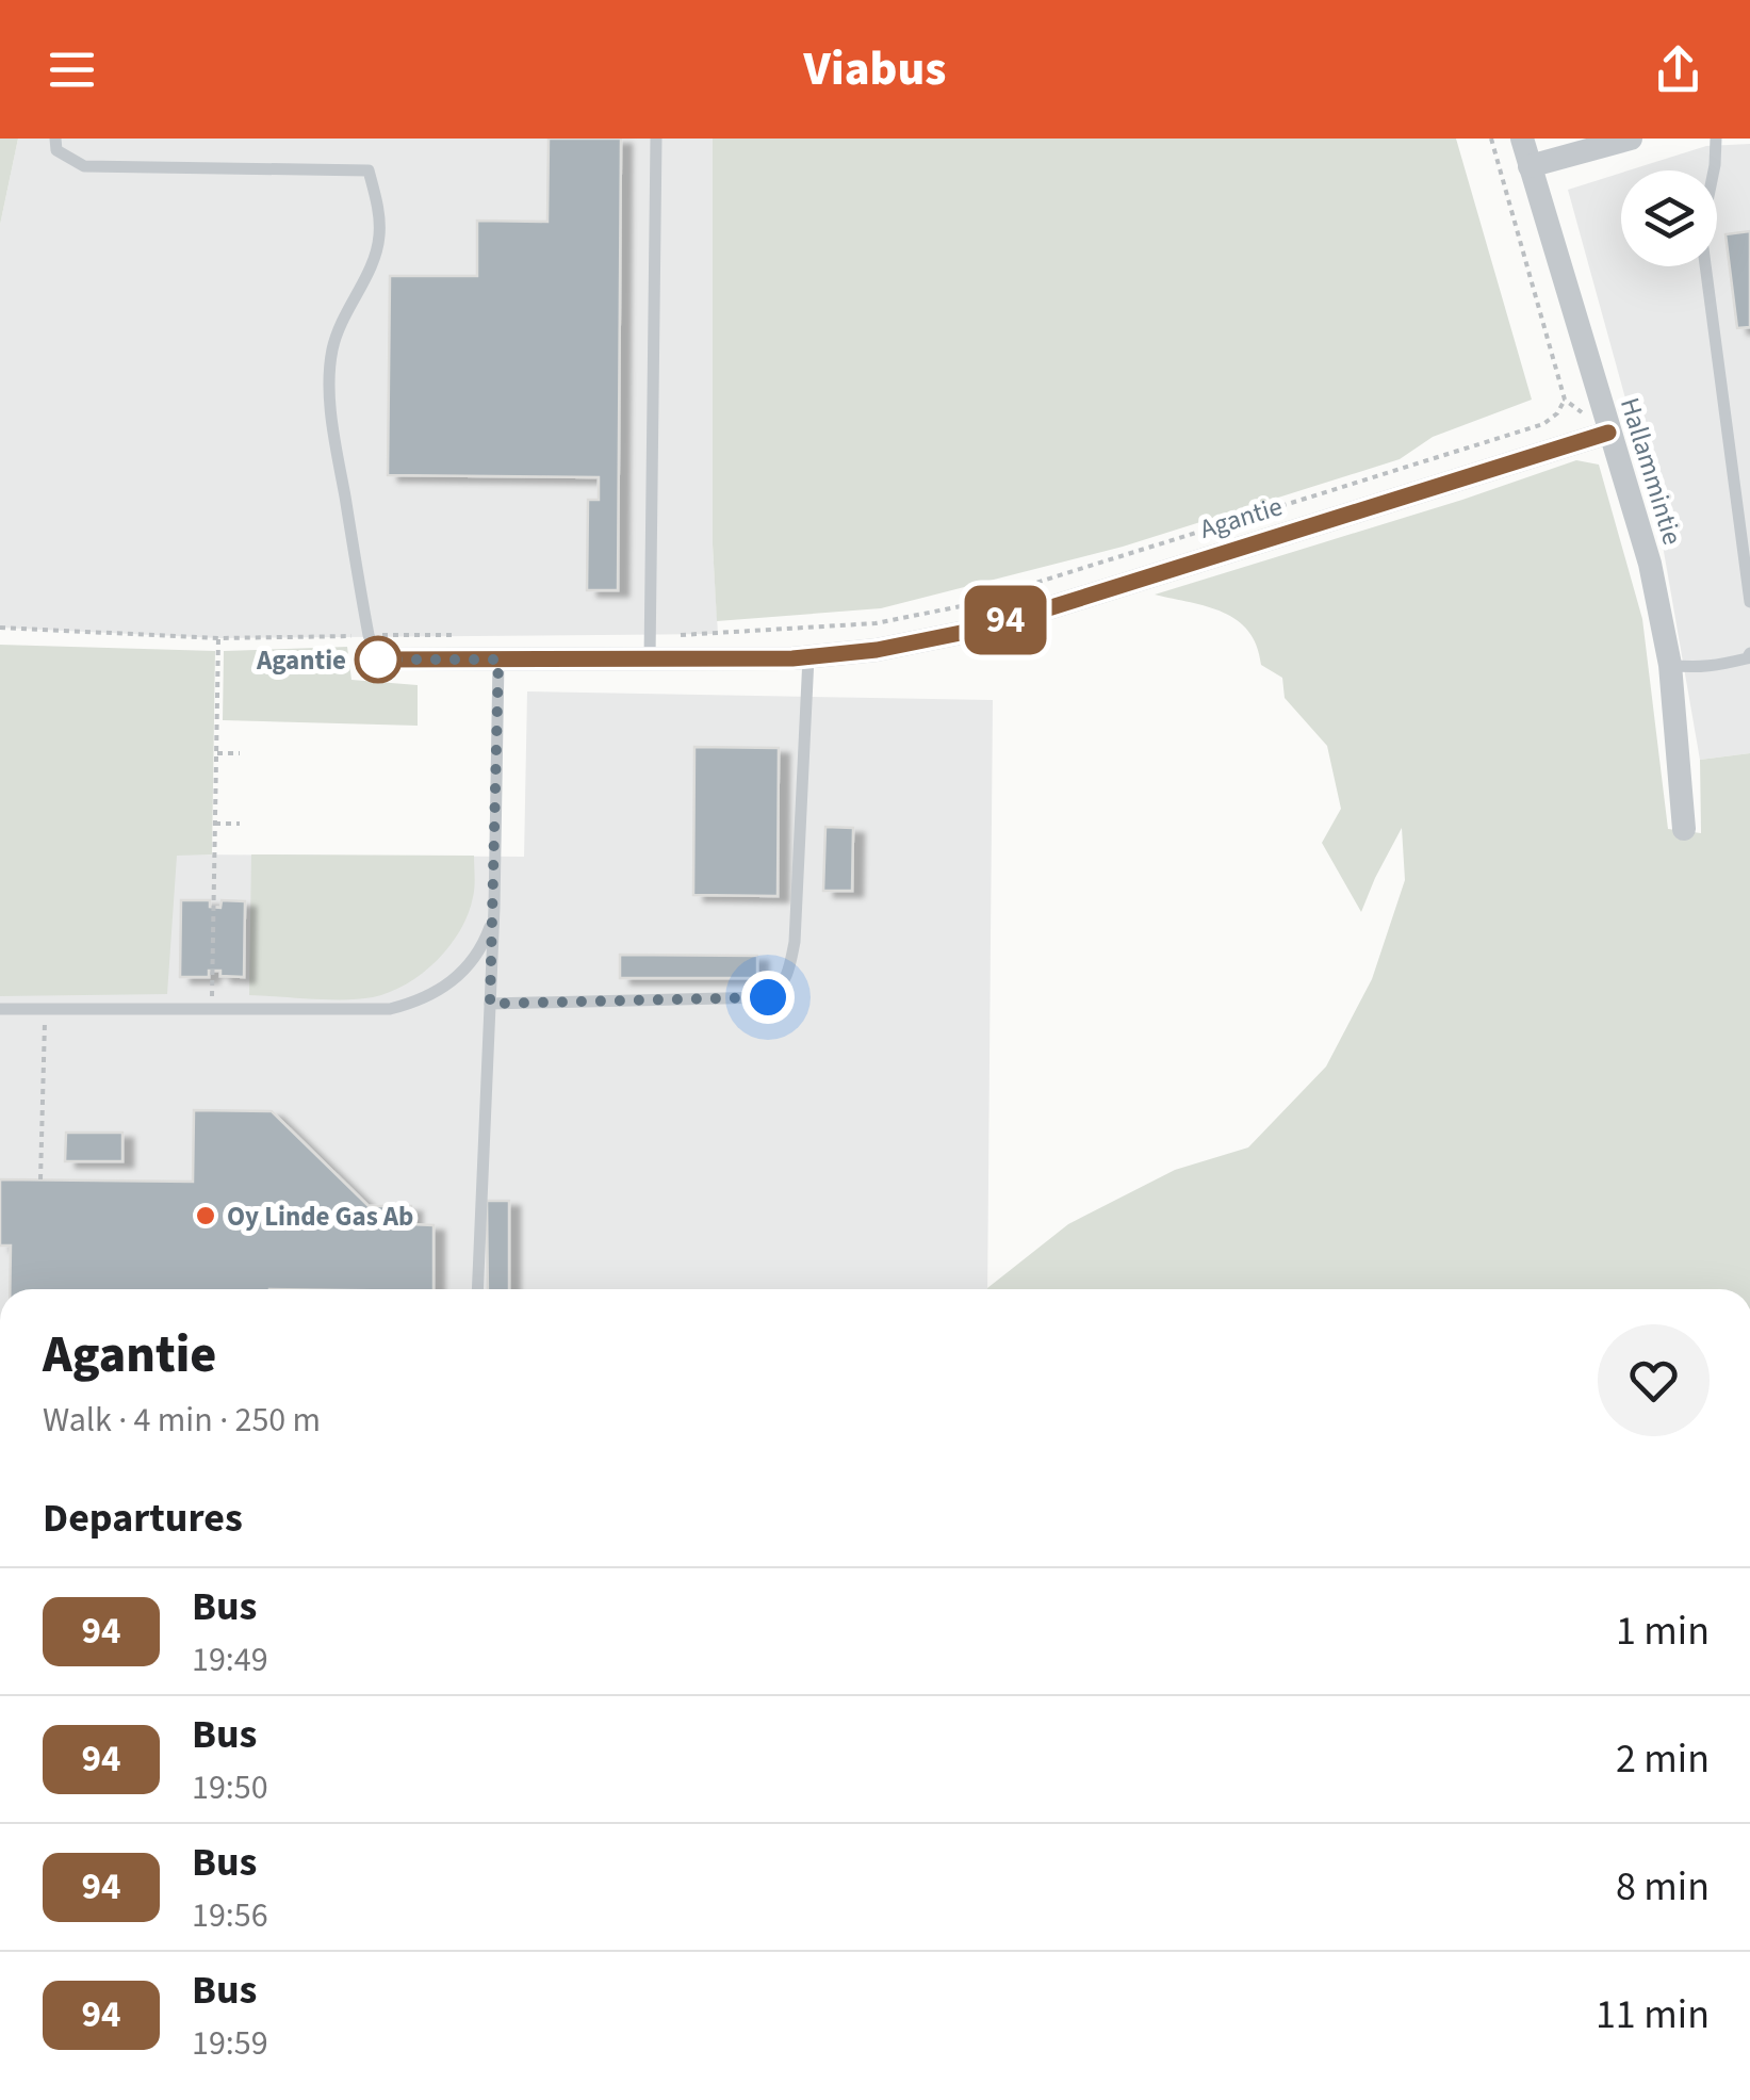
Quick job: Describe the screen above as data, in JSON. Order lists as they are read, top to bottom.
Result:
{
  "streets": {
    "street": ["Hallammintie", "Agantie"]
  },
  "crossings": [
    ["Hallammintie", "Agantie"]
  ],
  "places": ["Agantie", "Oy Linde Gas Ab"],
  "lines": ["bus line 94"],
  "page": {
    "header": "Viabus",
    "on_map": "94",
    "heading": [
      ["Agantie", "Walk · 4 min · 250 m"],
      "Departures"
    ],
    "list": [
      {
        "mark": "94",
        "name": "Bus",
        "note": "19:49",
        "value": "1 min"
      },
      {
        "mark": "94",
        "name": "Bus",
        "note": "19:50",
        "value": "2 min"
      },
      {
        "mark": "94",
        "name": "Bus",
        "note": "19:56",
        "value": "8 min"
      },
      {
        "mark": "94",
        "name": "Bus",
        "note": "19:59",
        "value": "11 min"
      }
    ]
  }
}
